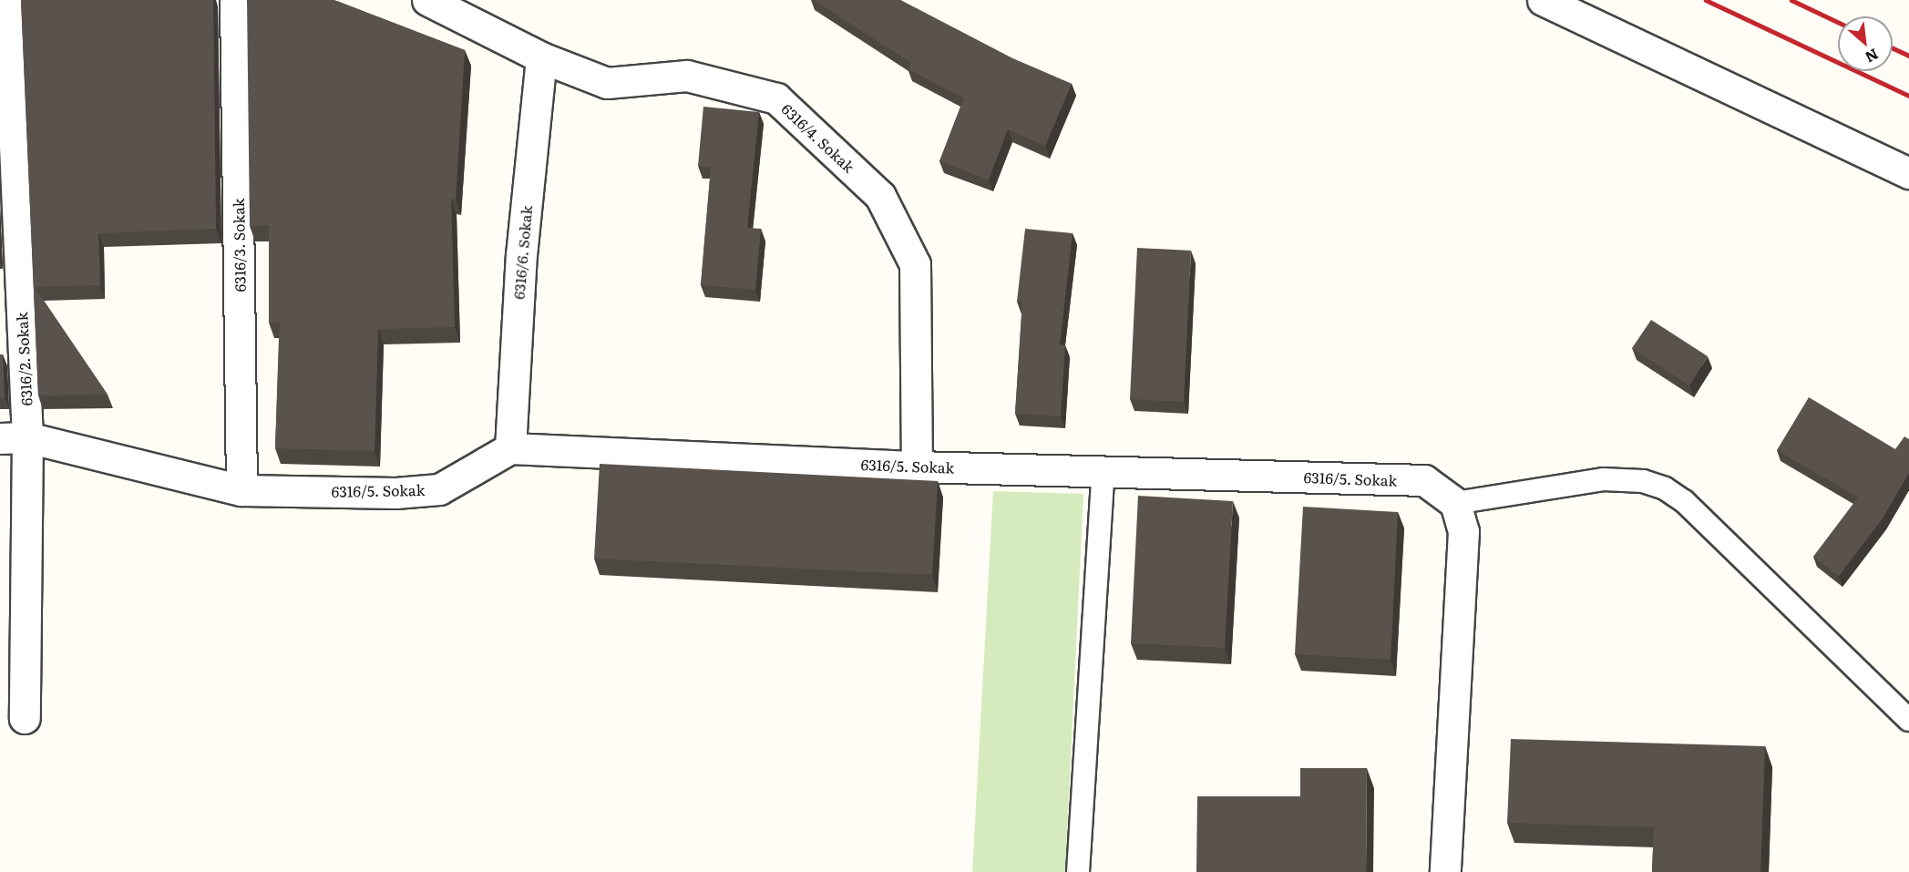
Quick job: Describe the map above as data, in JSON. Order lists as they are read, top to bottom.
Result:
{
  "streets": {
    "street": [
      "6316/4. Sokak",
      "6316/3. Sokak",
      "6316/6. Sokak",
      "6316/2. Sokak",
      "6316/5. Sokak"
    ]
  },
  "crossings": [
    ["6316/4. Sokak", "6316/6. Sokak"],
    ["6316/4. Sokak", "6316/5. Sokak"],
    ["6316/3. Sokak", "6316/5. Sokak"],
    ["6316/6. Sokak", "6316/5. Sokak"],
    ["6316/2. Sokak", "6316/5. Sokak"]
  ],
  "north": "bottom right"
}
